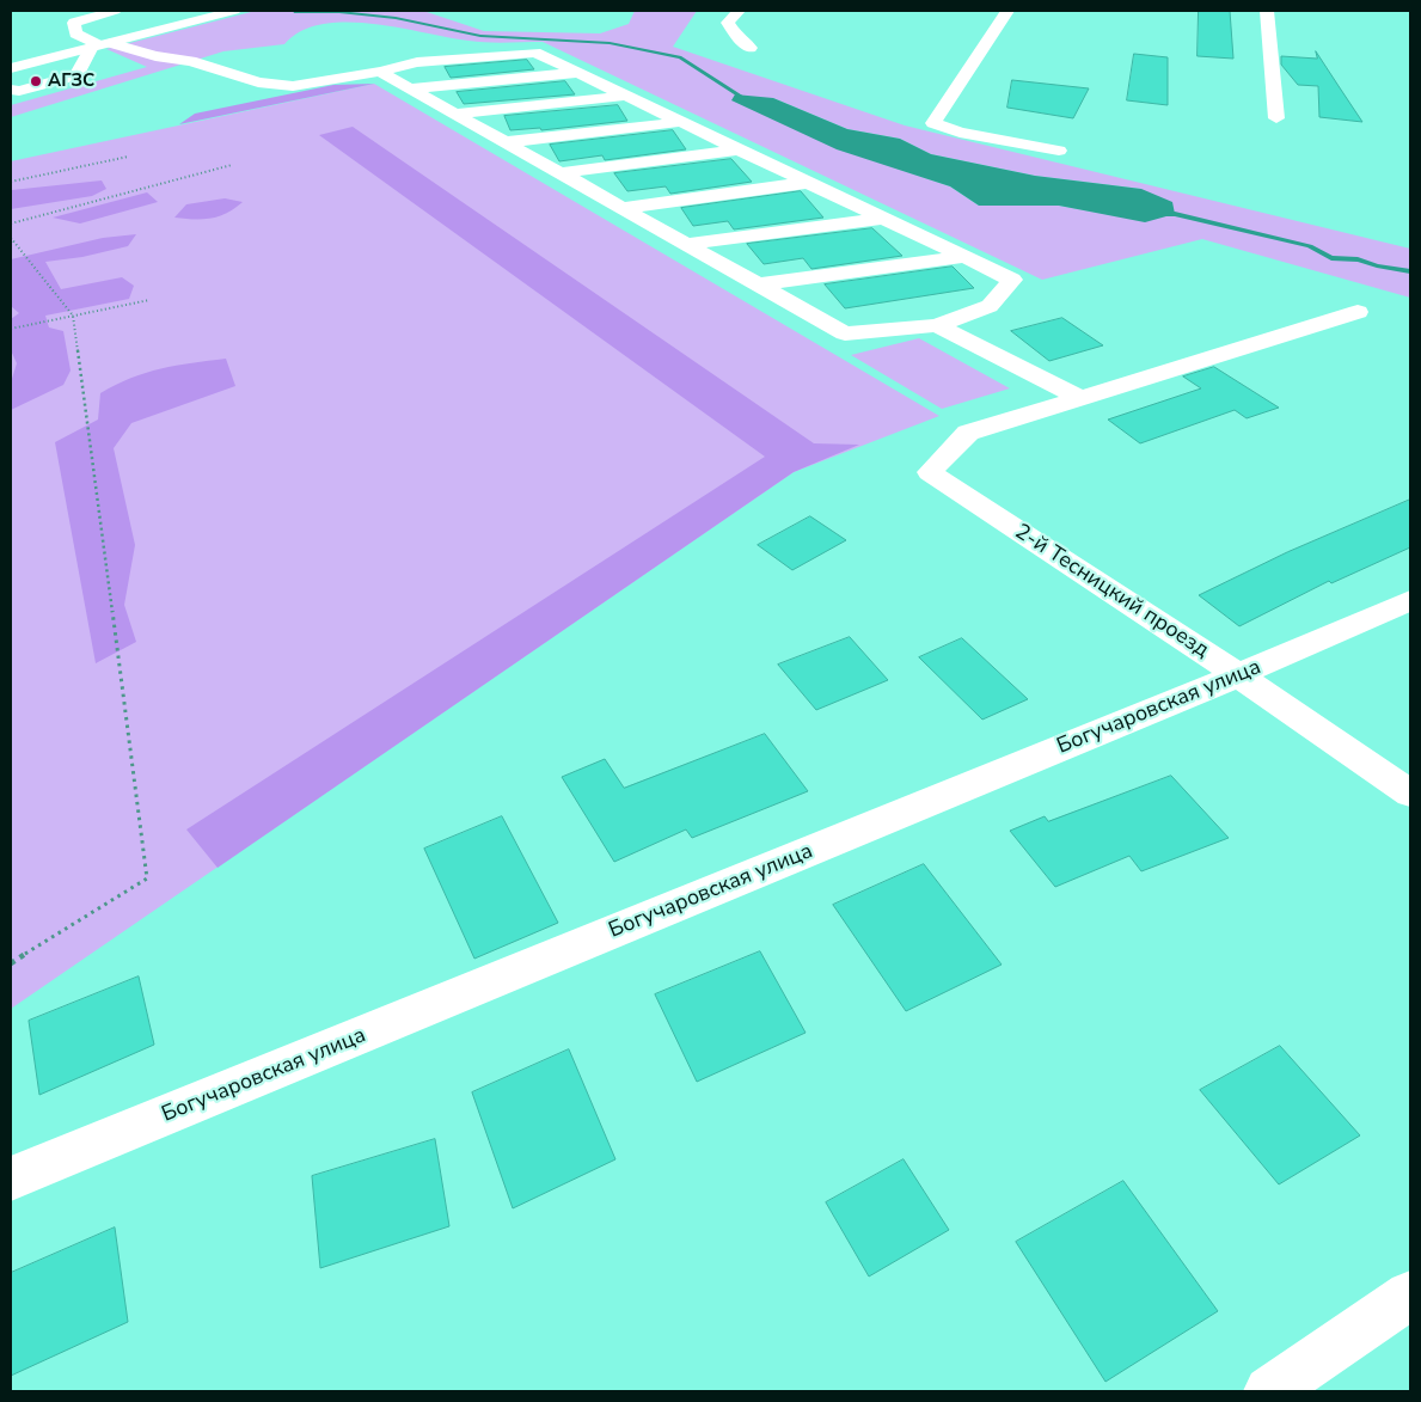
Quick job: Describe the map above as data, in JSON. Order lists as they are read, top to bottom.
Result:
{
  "streets": {
    "street": ["2-й Тесницкий проезд", "Богучаровская улица"]
  },
  "crossings": [
    ["2-й Тесницкий проезд", "Богучаровская улица"]
  ],
  "places": ["АГЗС"]
}
